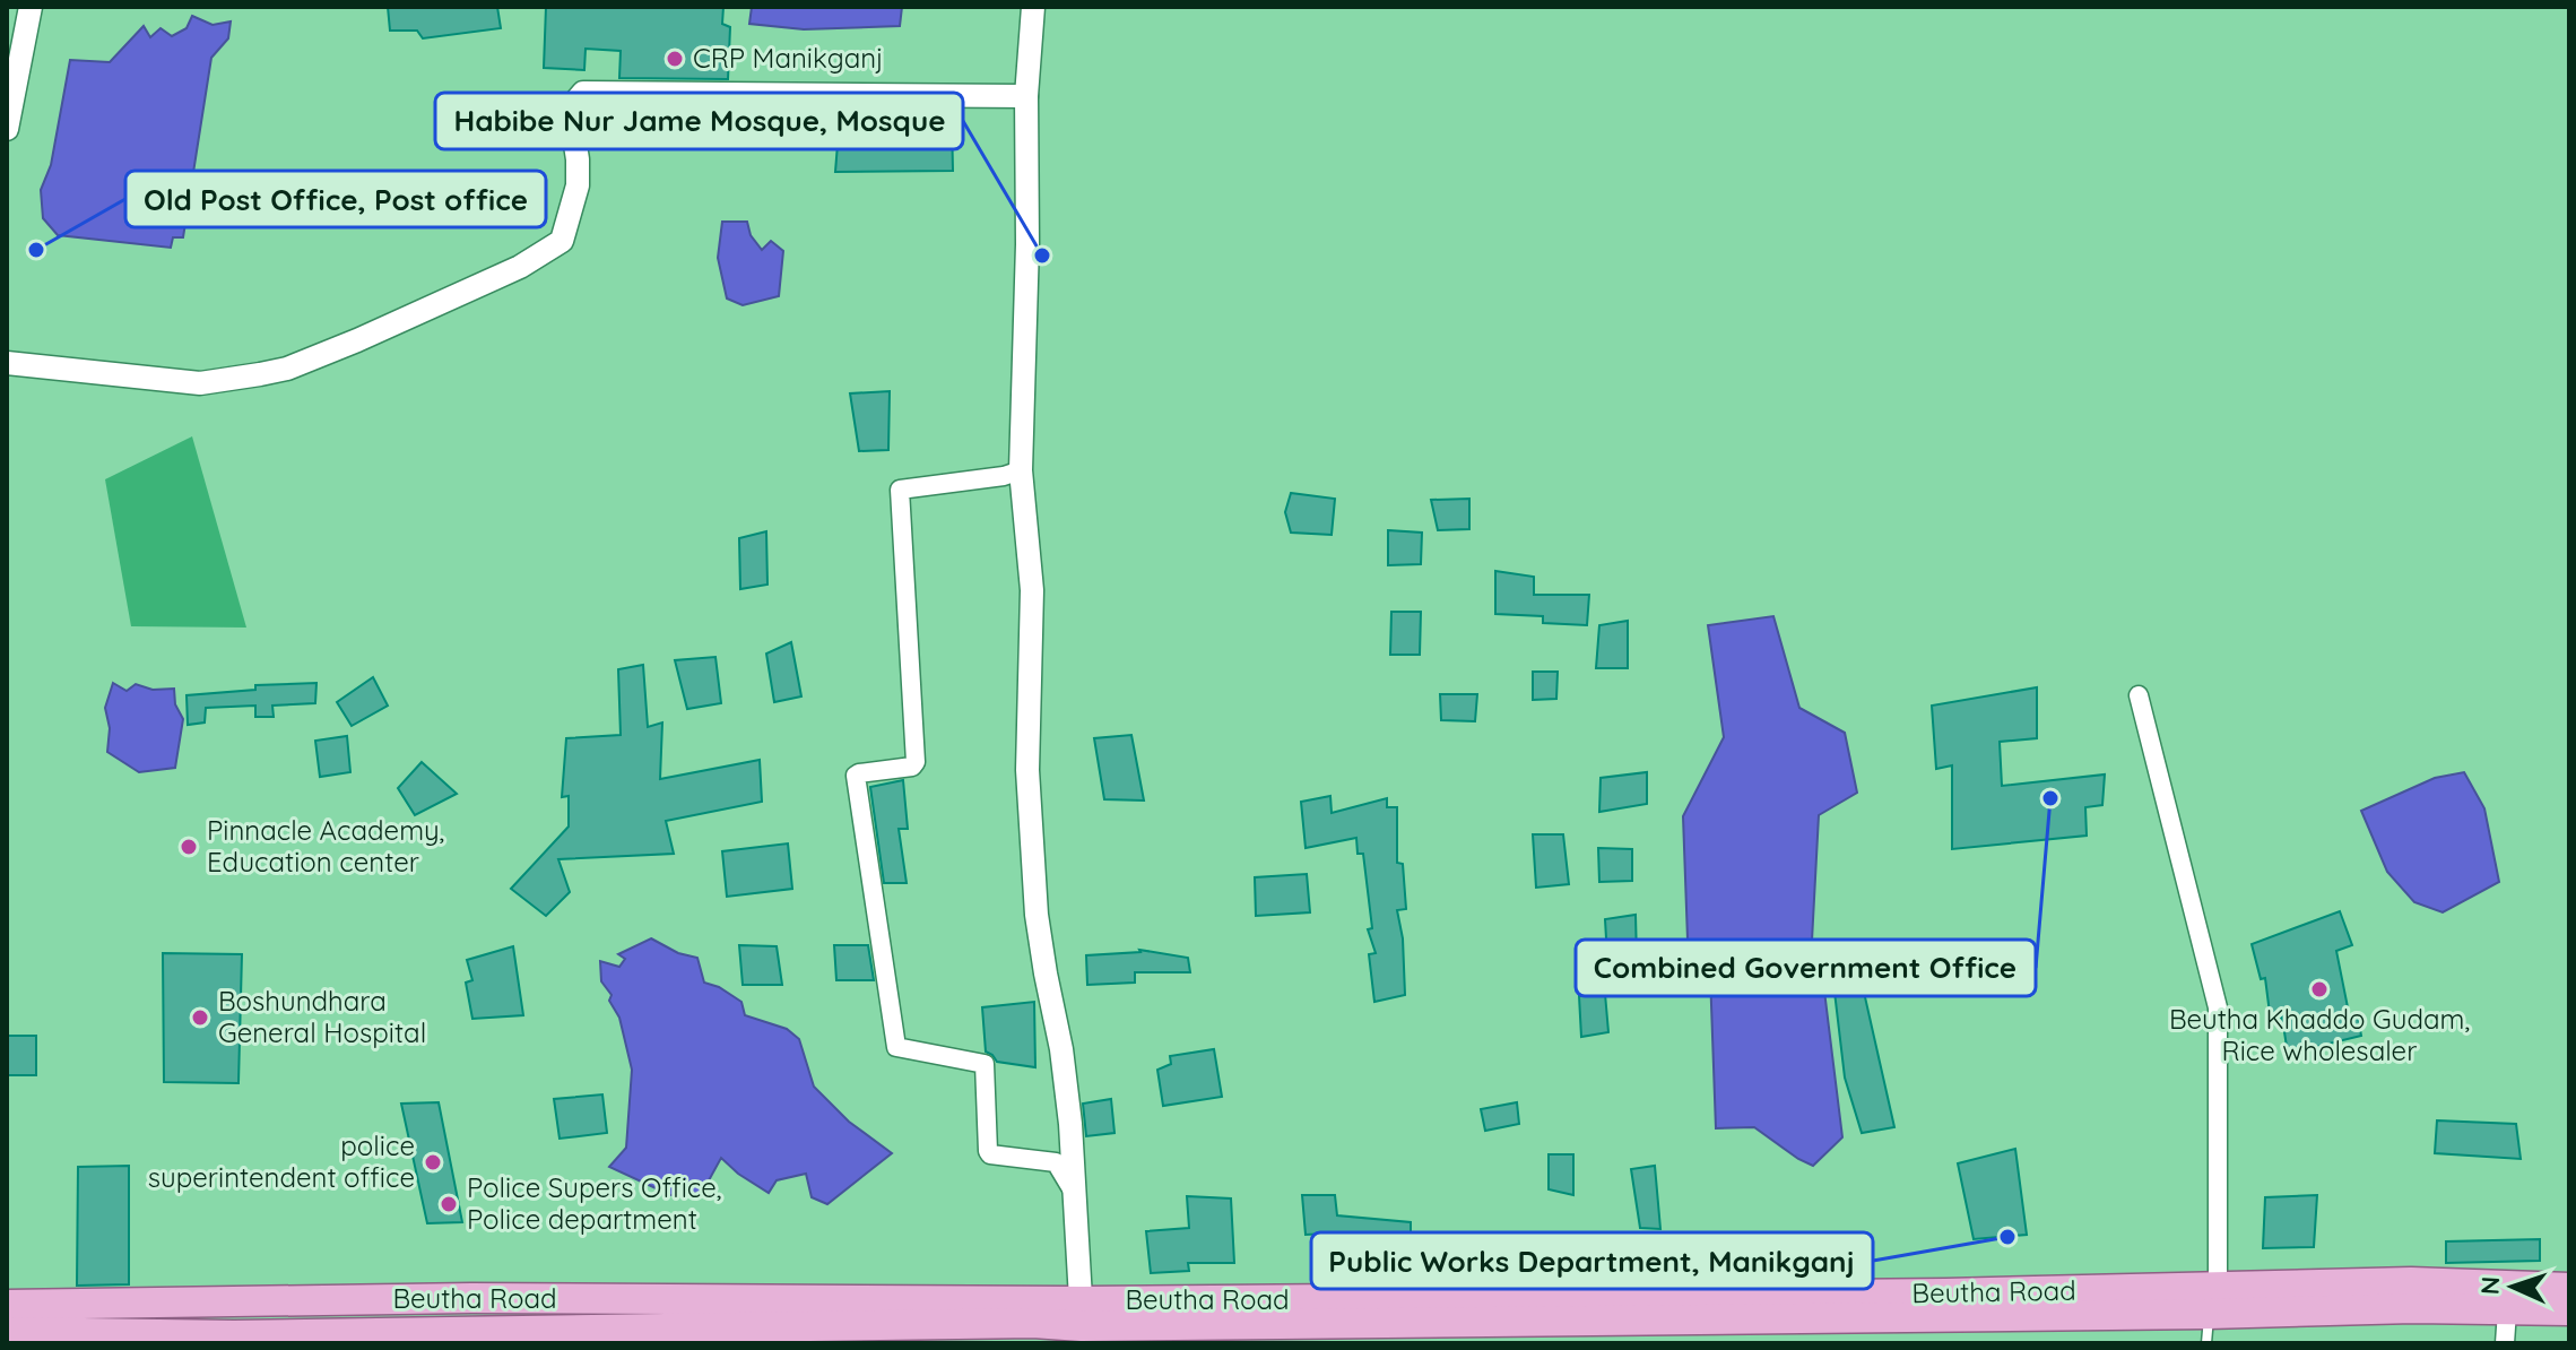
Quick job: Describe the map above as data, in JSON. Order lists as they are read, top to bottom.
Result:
{
  "streets": {
    "main road": ["Beutha Road"]
  },
  "places": [
    "CRP Manikganj",
    "Old Post Office, Post office",
    "Habibe Nur Jame Mosque, Mosque",
    "Combined Government Office",
    "Pinnacle Academy, Education center",
    "Beutha Khaddo Gudam, Rice wholesaler",
    "Boshundhara General Hospital",
    "police superintendent office",
    "Police Supers Office, Police department",
    "Public Works Department, Manikganj"
  ],
  "north": "left"
}
